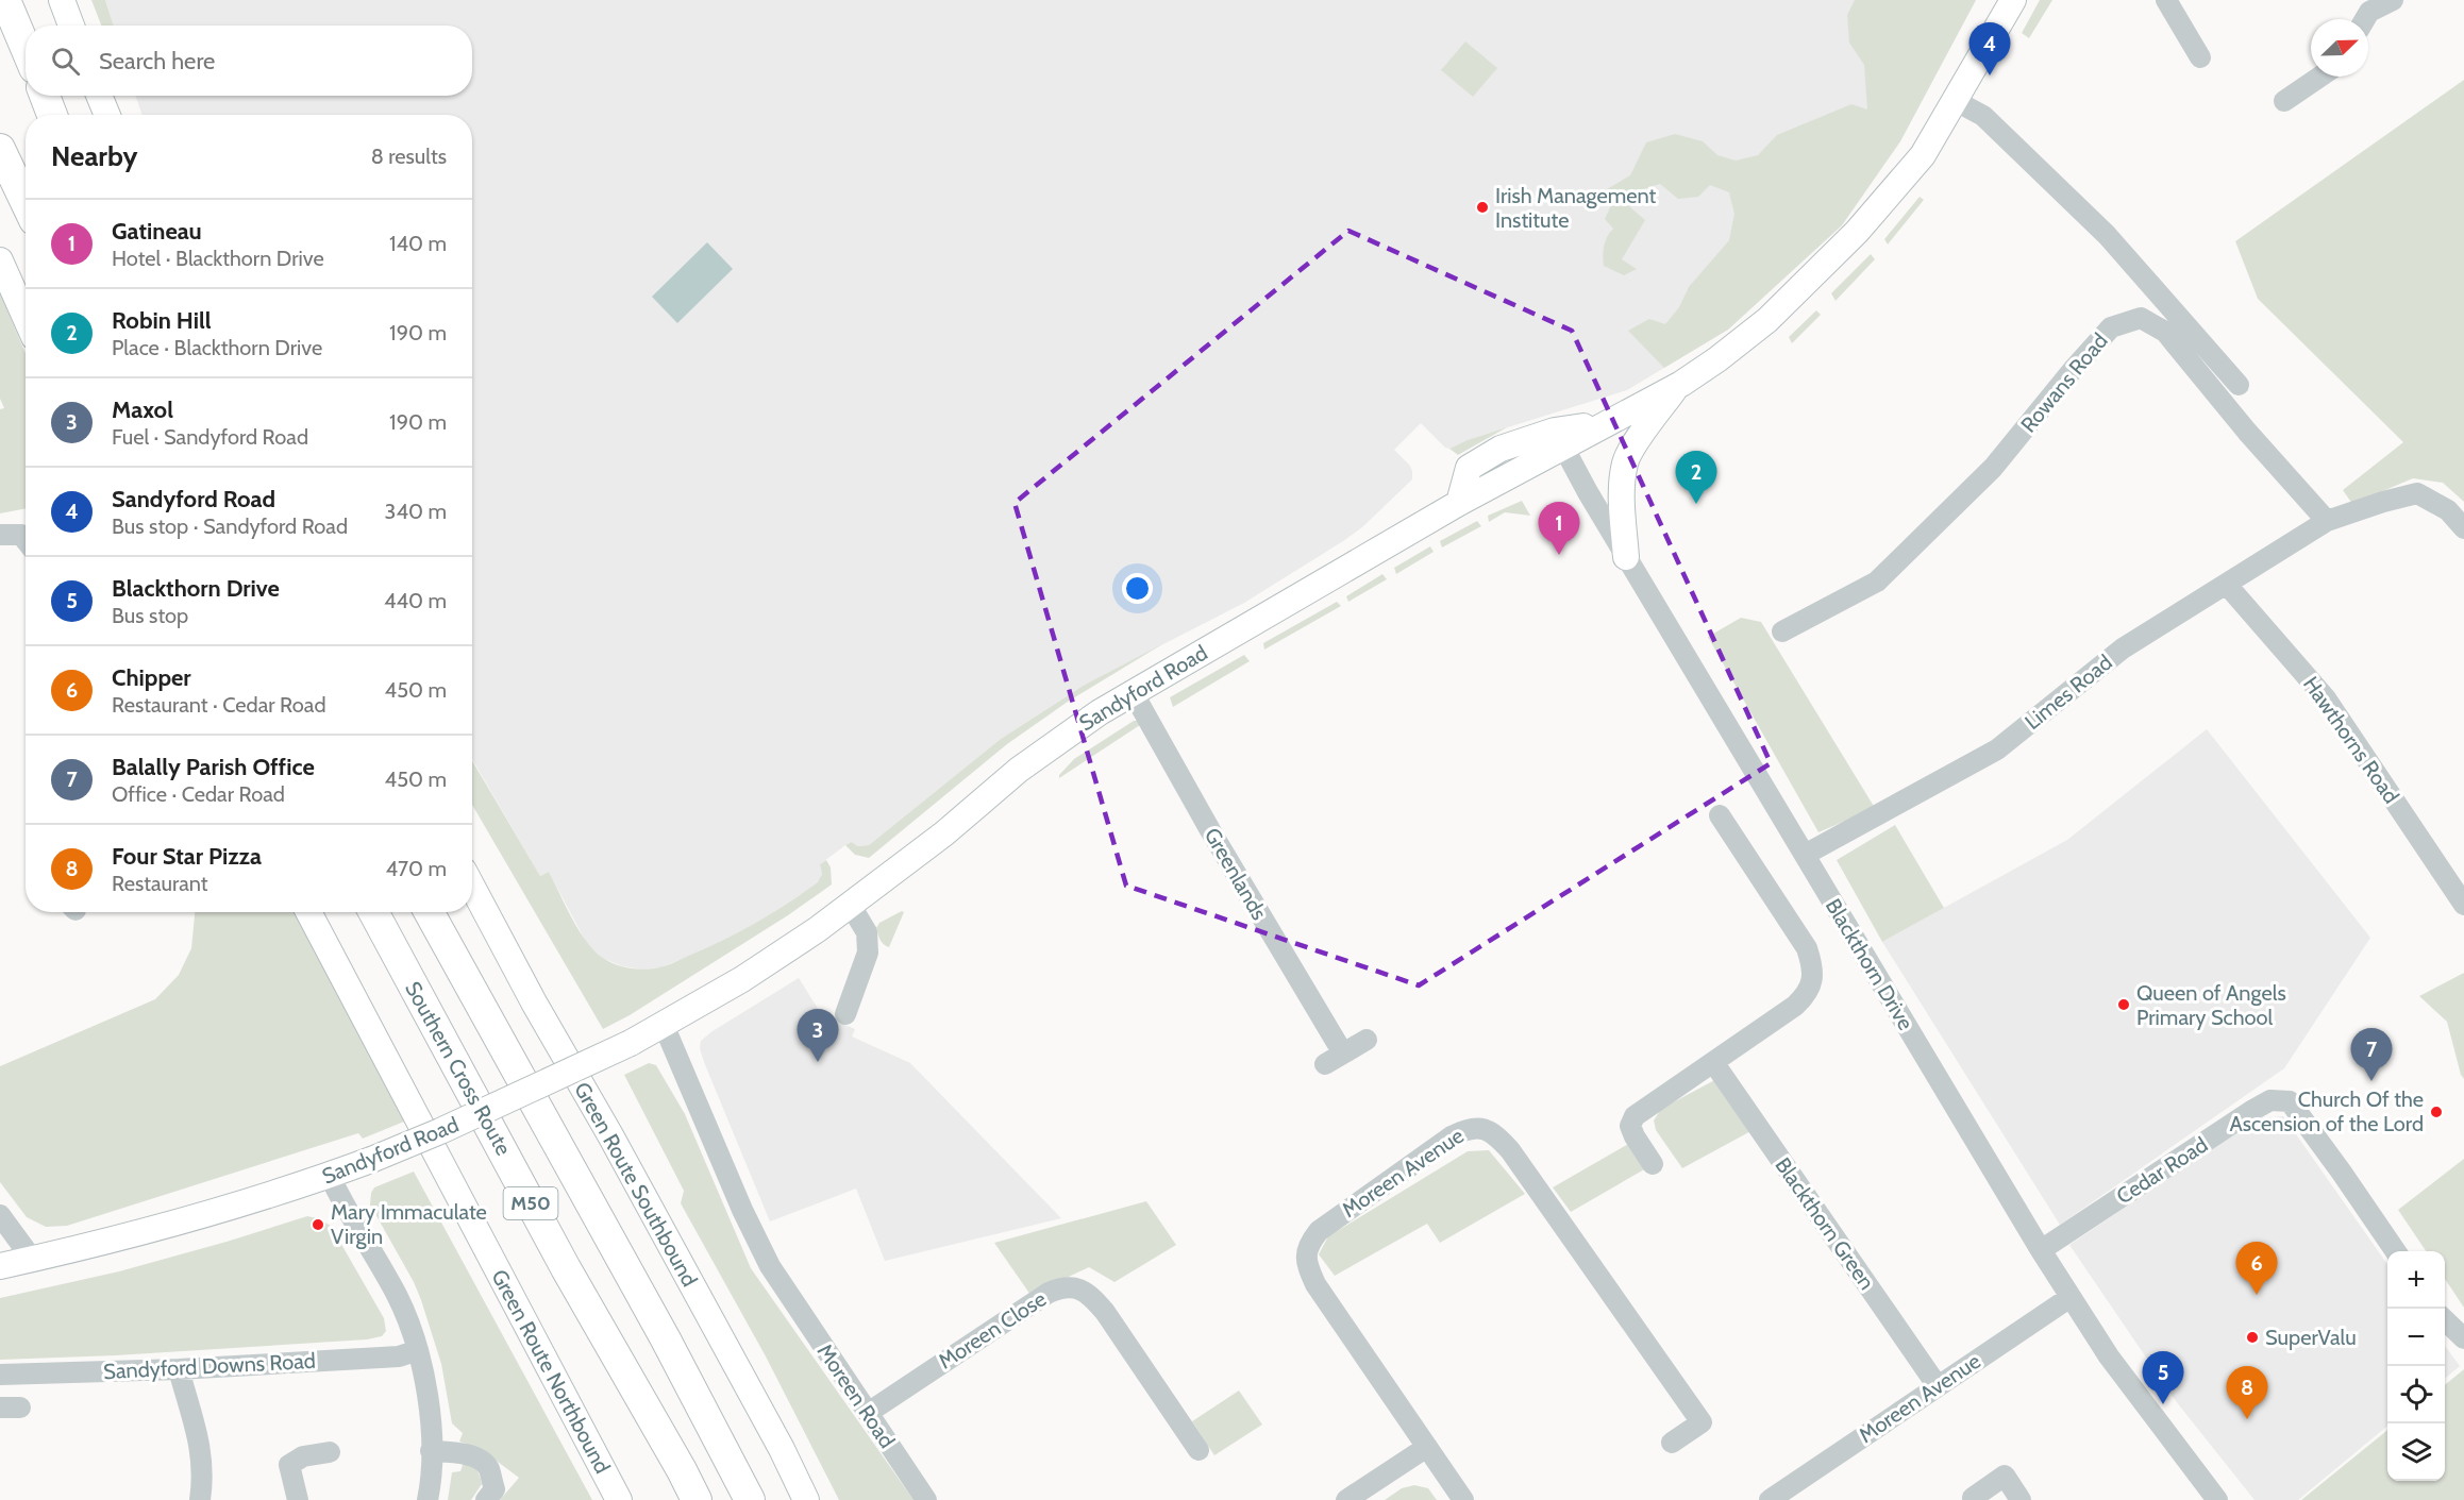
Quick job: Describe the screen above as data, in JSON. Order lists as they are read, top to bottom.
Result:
{
  "streets": {
    "highway": ["Southern Cross Route", "M50"],
    "main road": ["Sandyford Road", "Green Route Southbound", "Green Route Northbound"],
    "street": [
      "Rowans Road",
      "Limes Road",
      "Hawthorns Road",
      "Greenlands",
      "Blackthorn Drive",
      "Cedar Road",
      "Moreen Avenue",
      "Blackthorn Green",
      "Moreen Close",
      "Sandyford Downs Road",
      "Moreen Road"
    ]
  },
  "crossings": [
    ["Rowans Road", "Limes Road"],
    ["Sandyford Road", "Greenlands"],
    ["Sandyford Road", "Blackthorn Drive"],
    ["Sandyford Road", "Moreen Road"],
    ["Limes Road", "Hawthorns Road"],
    ["Limes Road", "Blackthorn Drive"],
    ["Blackthorn Drive", "Cedar Road"],
    ["Blackthorn Drive", "Moreen Avenue"],
    ["Moreen Avenue", "Blackthorn Green"],
    ["Moreen Close", "Moreen Road"]
  ],
  "places": [
    "Irish Management Institute",
    "Queen of Angels Primary School",
    "Church Of the Ascension of the Lord",
    "Mary Immaculate Virgin",
    "SuperValu"
  ],
  "north": "top right",
  "page": {
    "pins": [
      "4",
      "2",
      "1",
      "3",
      "7",
      "6",
      "5",
      "8"
    ],
    "search": "Search here",
    "heading": ["Nearby", "8 results"],
    "list": [
      {
        "mark": "1",
        "name": "Gatineau",
        "note": "Hotel · Blackthorn Drive",
        "value": "140 m"
      },
      {
        "mark": "2",
        "name": "Robin Hill",
        "note": "Place · Blackthorn Drive",
        "value": "190 m"
      },
      {
        "mark": "3",
        "name": "Maxol",
        "note": "Fuel · Sandyford Road",
        "value": "190 m"
      },
      {
        "mark": "4",
        "name": "Sandyford Road",
        "note": "Bus stop · Sandyford Road",
        "value": "340 m"
      },
      {
        "mark": "5",
        "name": "Blackthorn Drive",
        "note": "Bus stop",
        "value": "440 m"
      },
      {
        "mark": "6",
        "name": "Chipper",
        "note": "Restaurant · Cedar Road",
        "value": "450 m"
      },
      {
        "mark": "7",
        "name": "Balally Parish Office",
        "note": "Office · Cedar Road",
        "value": "450 m"
      },
      {
        "mark": "8",
        "name": "Four Star Pizza",
        "note": "Restaurant",
        "value": "470 m"
      }
    ],
    "map_buttons": ["+", "−"]
  }
}
